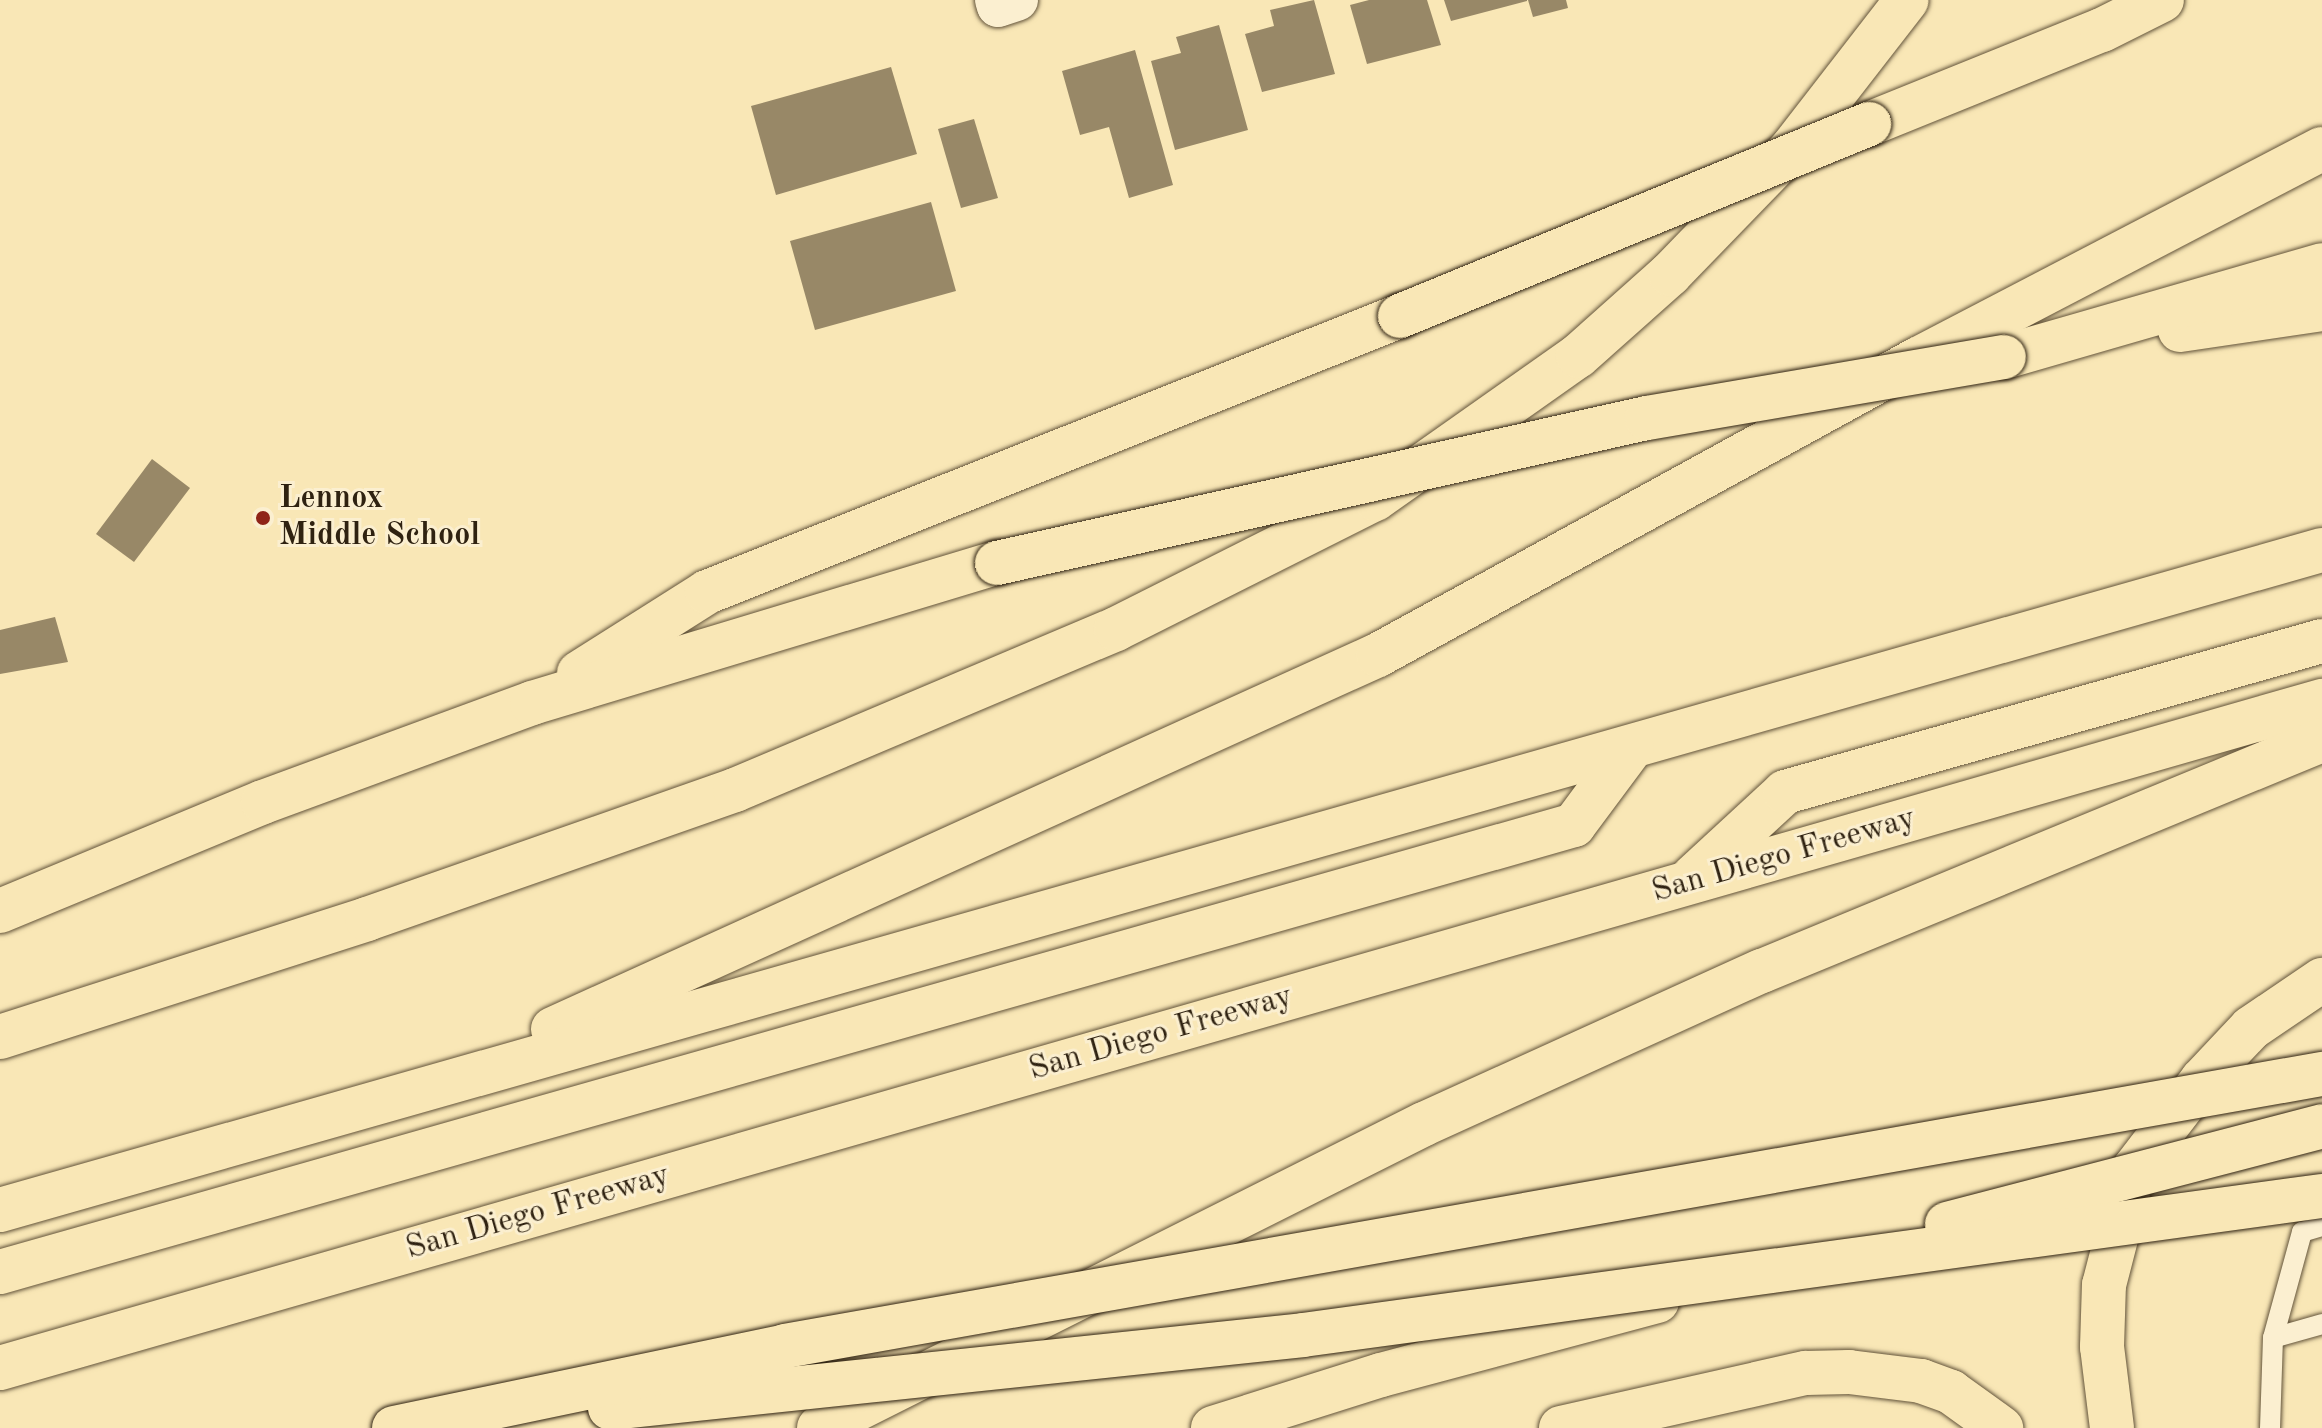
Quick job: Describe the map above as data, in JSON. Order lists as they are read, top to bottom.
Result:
{
  "streets": {
    "highway": ["San Diego Freeway"]
  },
  "places": ["Lennox Middle School"]
}
